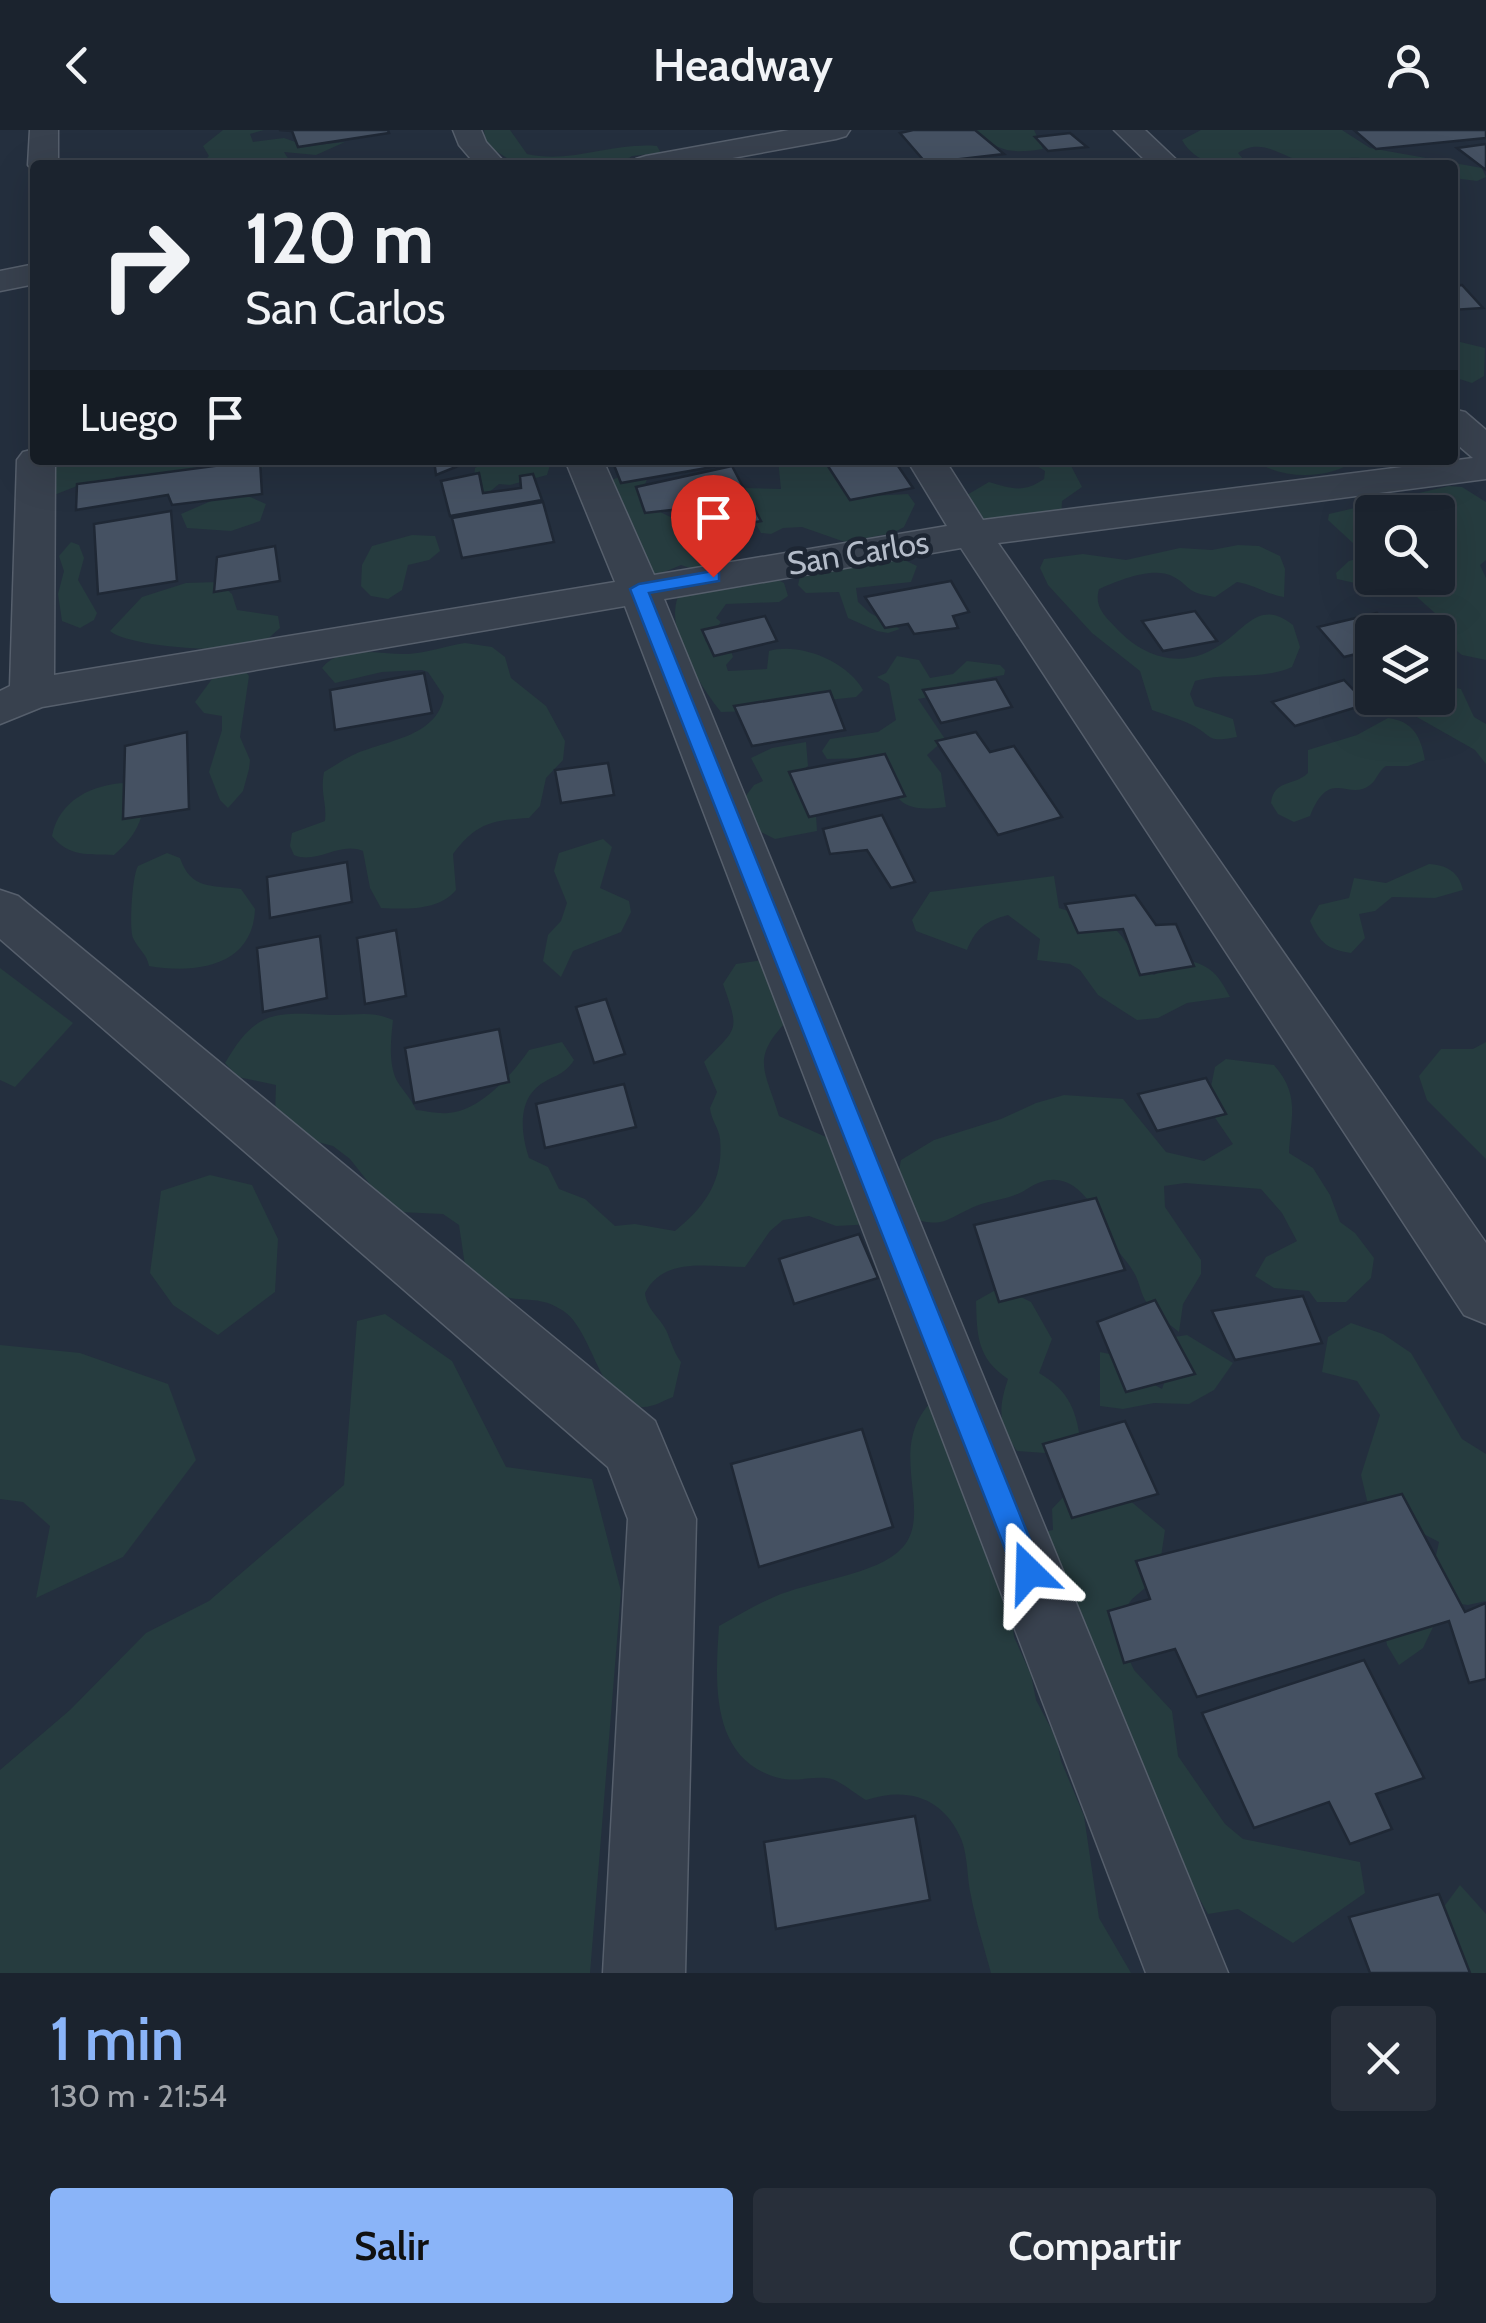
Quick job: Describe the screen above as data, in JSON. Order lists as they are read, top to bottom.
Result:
{
  "streets": {
    "street": ["San Carlos"]
  },
  "page": {
    "header": "Headway",
    "turn": ["120 m", "San Carlos"],
    "then": "Luego",
    "heading": ["1 min", "130 m · 21:54"],
    "buttons": ["Salir", "Compartir"]
  }
}
